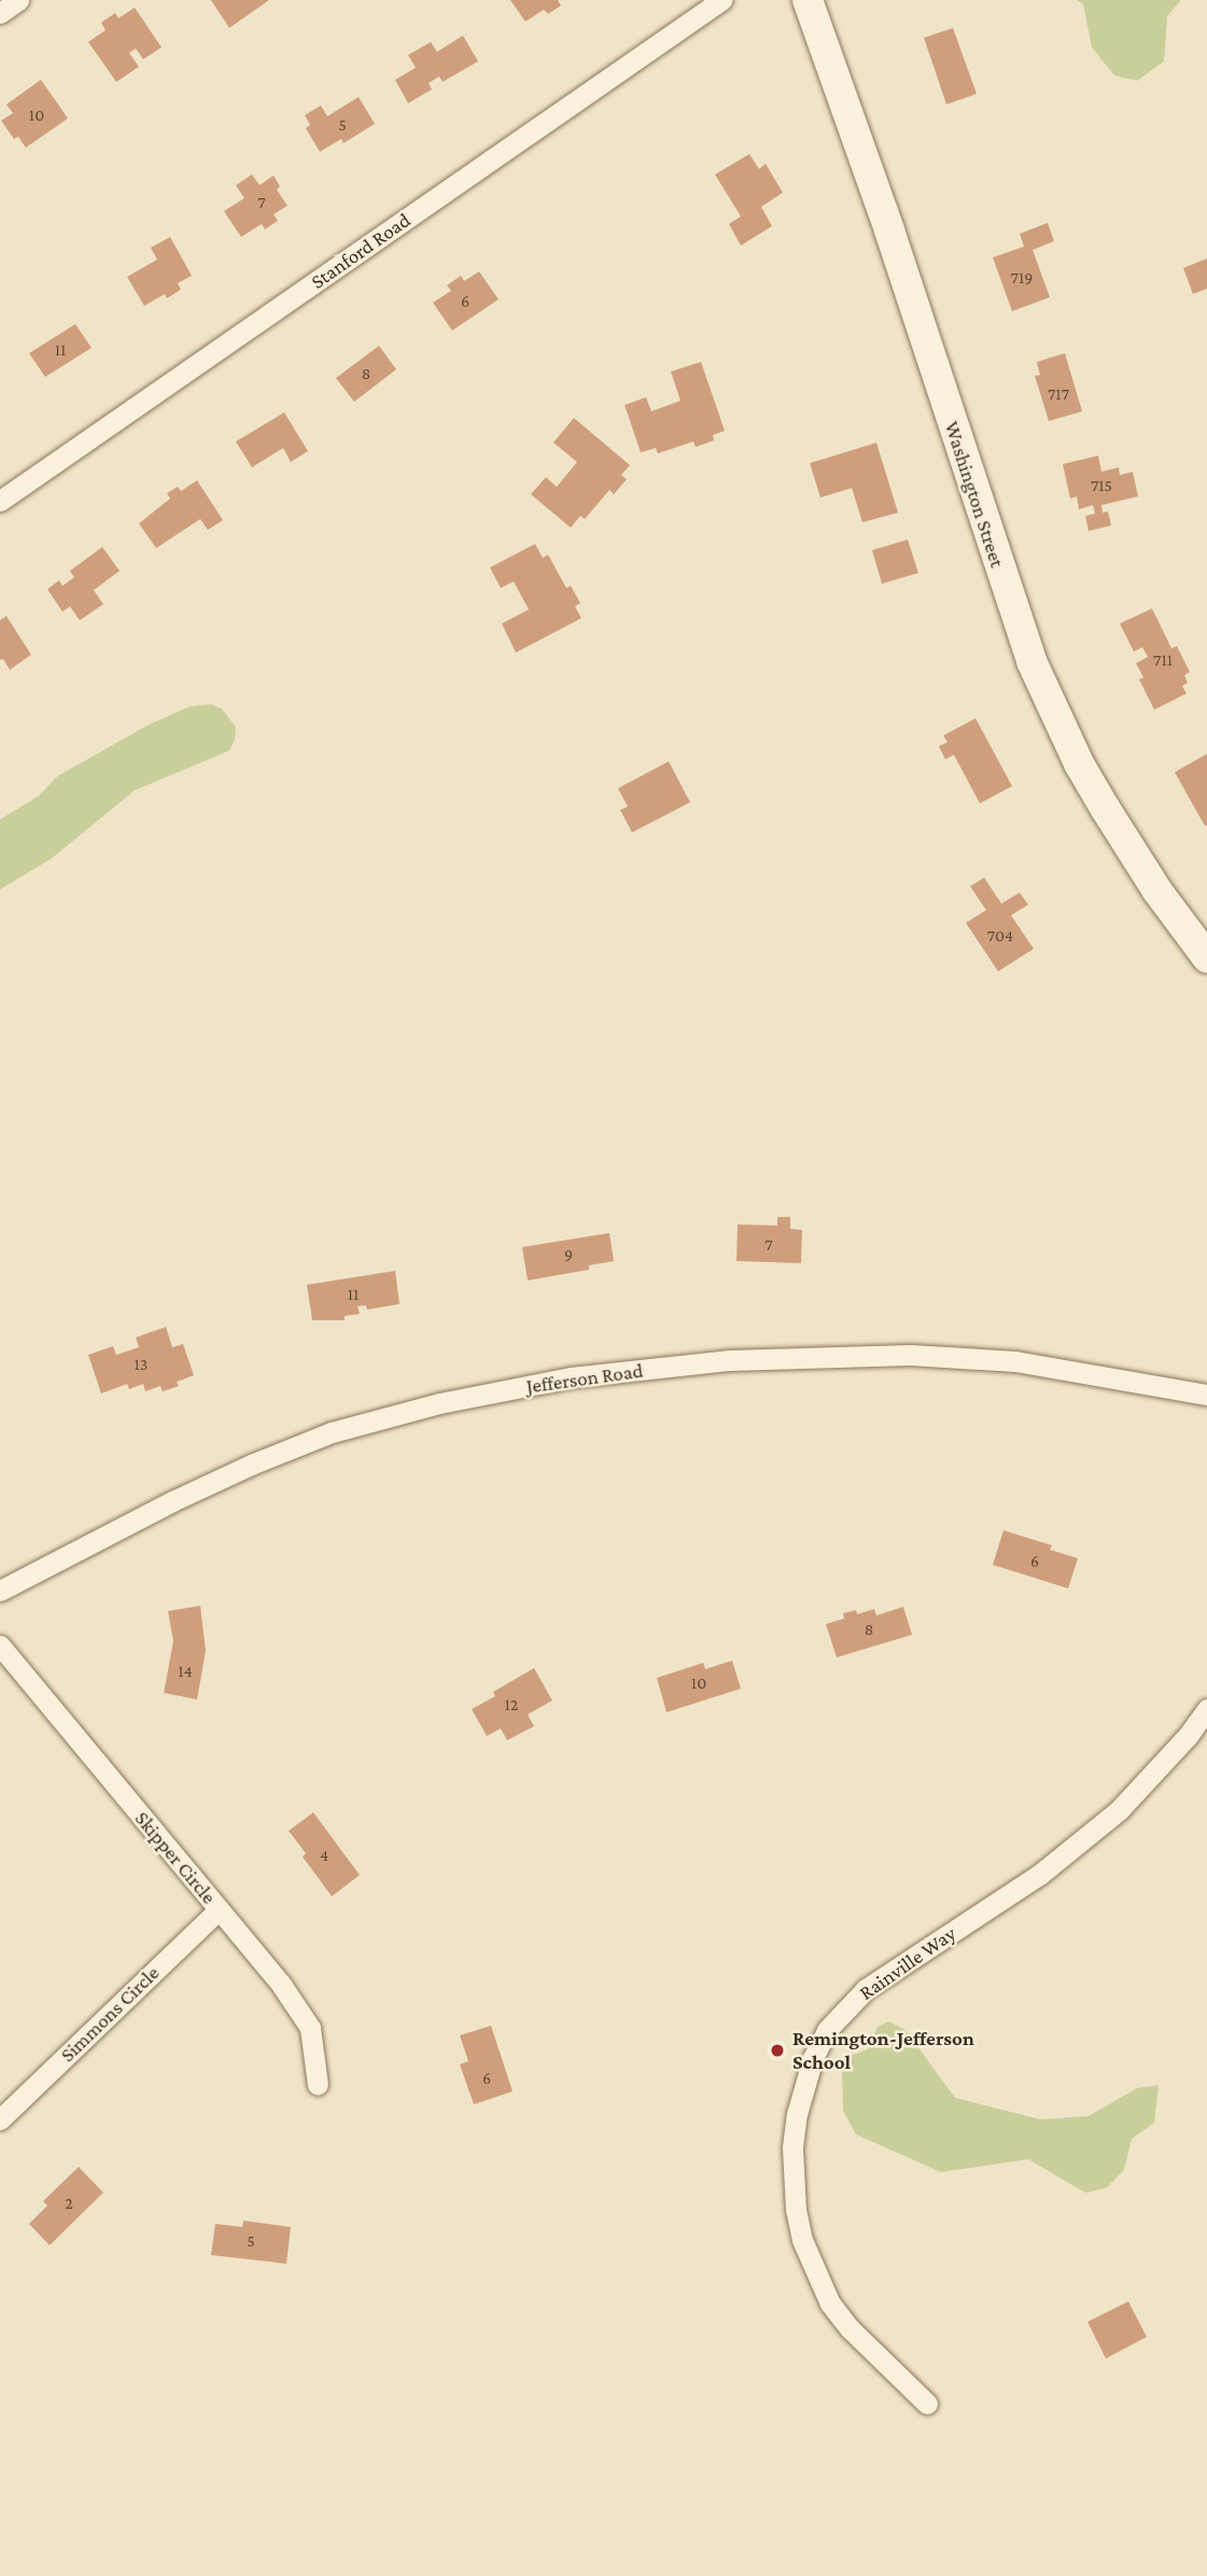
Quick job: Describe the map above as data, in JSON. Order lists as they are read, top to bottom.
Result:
{
  "streets": {
    "main road": ["Washington Street"],
    "street": [
      "Stanford Road",
      "Jefferson Road",
      "Skipper Circle",
      "Rainville Way",
      "Simmons Circle"
    ]
  },
  "crossings": [
    ["Skipper Circle", "Simmons Circle"]
  ],
  "places": ["Remington-Jefferson School"],
  "house_numbers": [
    "10",
    "5",
    "7",
    "719",
    "6",
    "11",
    "8",
    "717",
    "715",
    "711",
    "704",
    "7",
    "9",
    "11",
    "13",
    "6",
    "8",
    "14",
    "10",
    "12",
    "4",
    "6",
    "2",
    "5"
  ]
}
